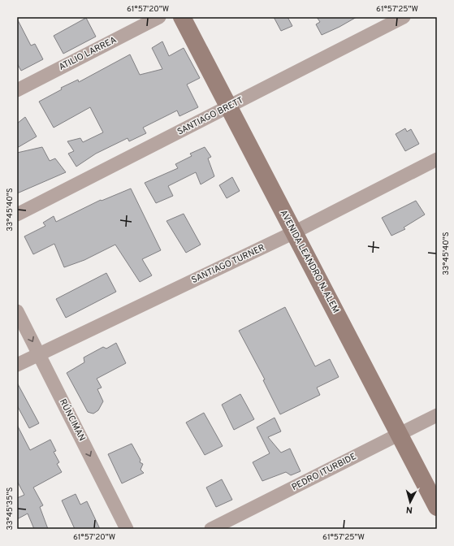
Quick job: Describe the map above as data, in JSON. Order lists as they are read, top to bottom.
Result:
{
  "streets": {
    "main road": ["AVENIDA LEANDRO N. ALEM"],
    "street": [
      "ATILIO LARREA",
      "SANTIAGO BRETT",
      "SANTIAGO TURNER",
      "RÚNCIMAN",
      "PEDRO ITURBIDE"
    ]
  },
  "crossings": [
    ["SANTIAGO BRETT", "AVENIDA LEANDRO N. ALEM"],
    ["AVENIDA LEANDRO N. ALEM", "SANTIAGO TURNER"],
    ["AVENIDA LEANDRO N. ALEM", "PEDRO ITURBIDE"],
    ["SANTIAGO TURNER", "RÚNCIMAN"]
  ],
  "one_way": ["RÚNCIMAN"],
  "north": "bottom",
  "coordinates": [
    "61°57'20\"W",
    "61°57'25\"W",
    "33°45'40\"S",
    "33°45'35\"S"
  ]
}
